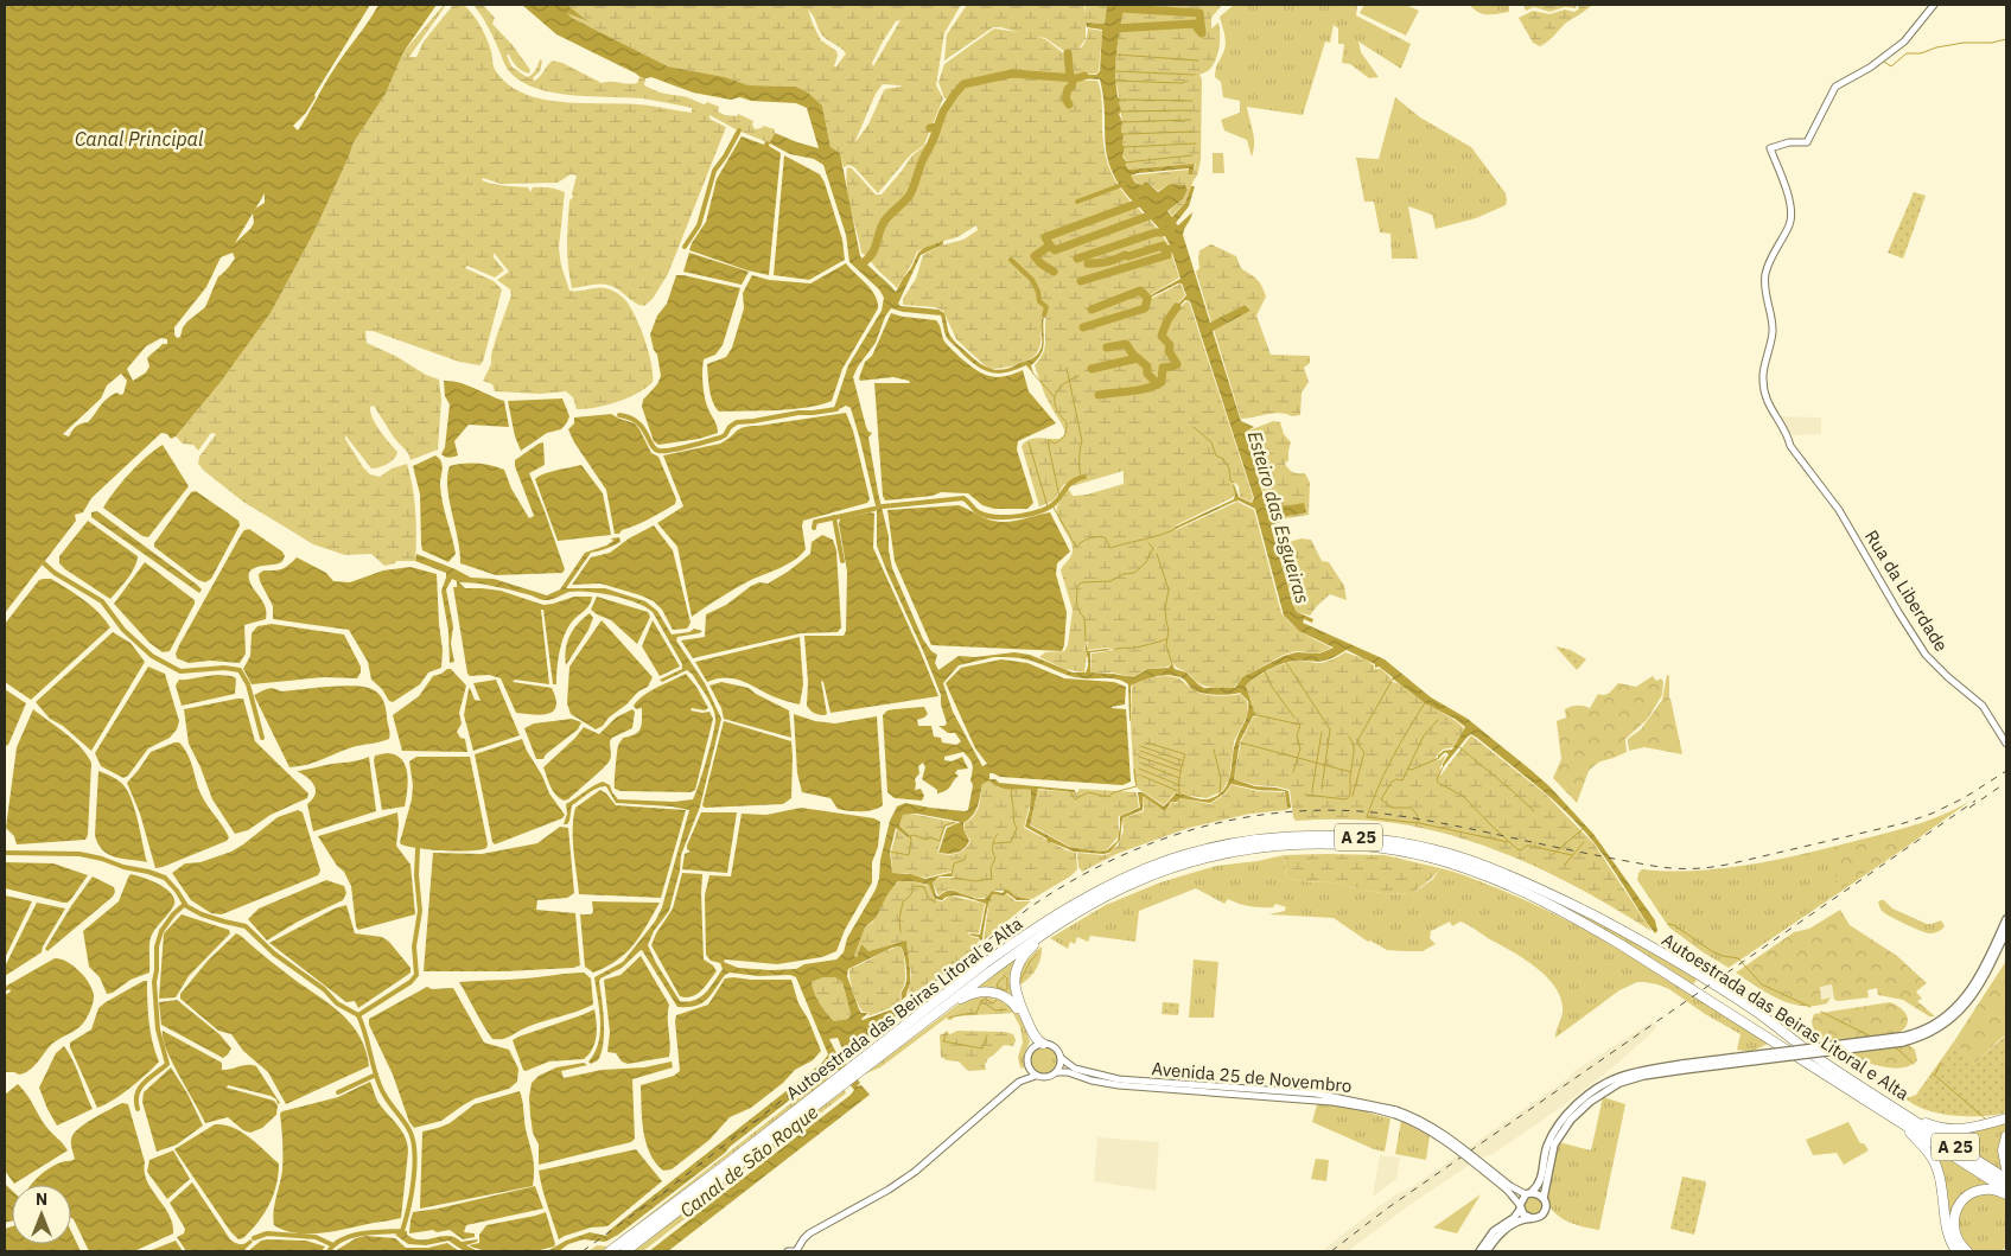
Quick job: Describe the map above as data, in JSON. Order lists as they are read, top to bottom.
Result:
{
  "streets": {
    "highway": ["A 25", "Autoestrada das Beiras Litoral e Alta"],
    "street": ["Rua da Liberdade", "Avenida 25 de Novembro"]
  },
  "water": ["Canal Principal", "Esteiro das Esgueiras", "Canal de São Roque"],
  "north": "top"
}
